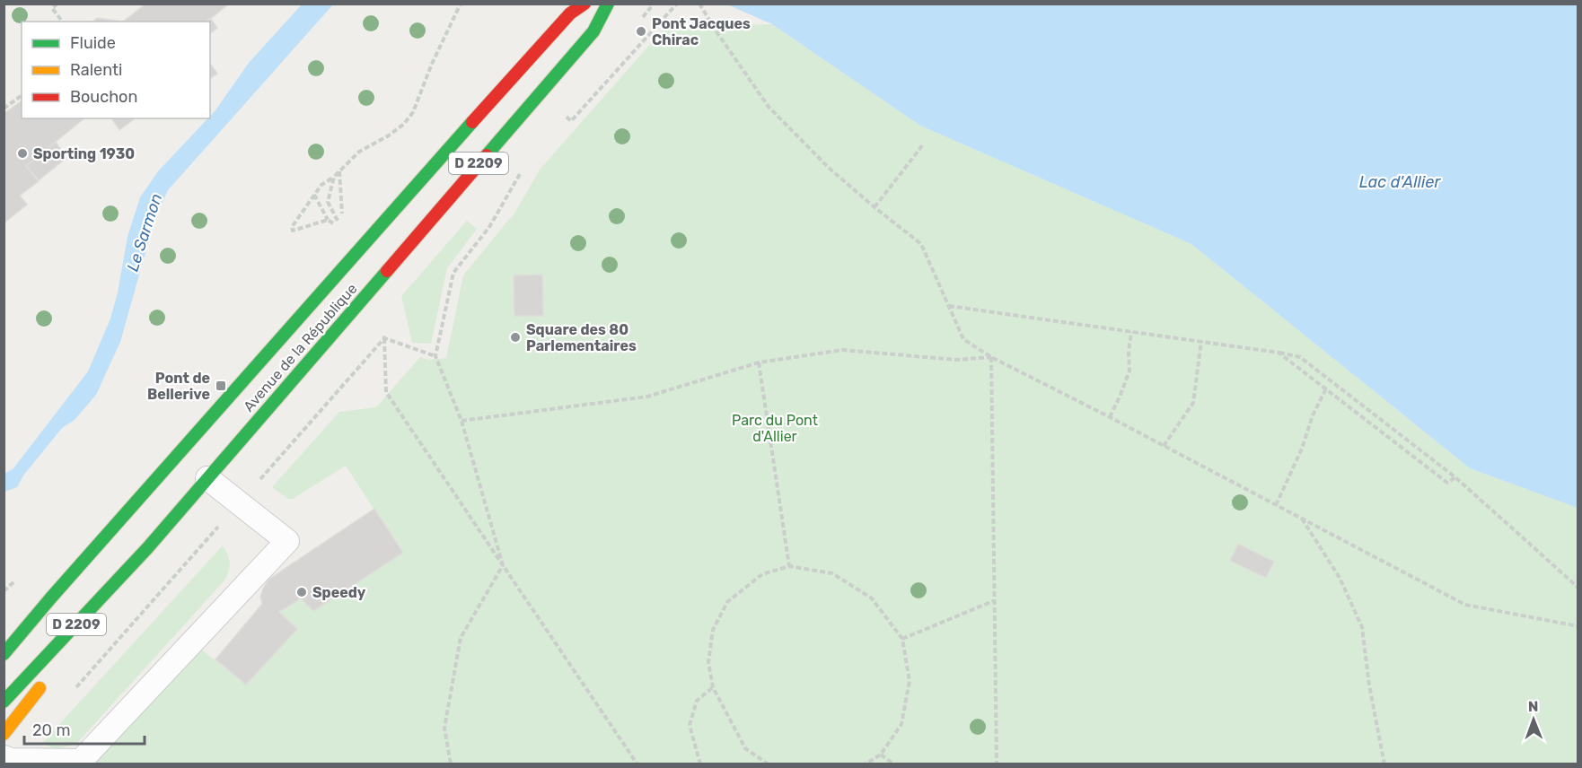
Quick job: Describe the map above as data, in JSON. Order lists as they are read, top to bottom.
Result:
{
  "streets": {
    "main road": ["D 2209", "Avenue de la République"]
  },
  "water": ["Lac d'Allier", "Le Sarmon"],
  "parks": ["Parc du Pont d'Allier"],
  "places": {
    "other": [
      "Pont Jacques Chirac",
      "Sporting 1930",
      "Square des 80 Parlementaires",
      "Speedy"
    ],
    "transit": ["Pont de Bellerive"]
  },
  "legend": ["Fluide", "Ralenti", "Bouchon"],
  "scale_bar": "20 m",
  "north": "top"
}
